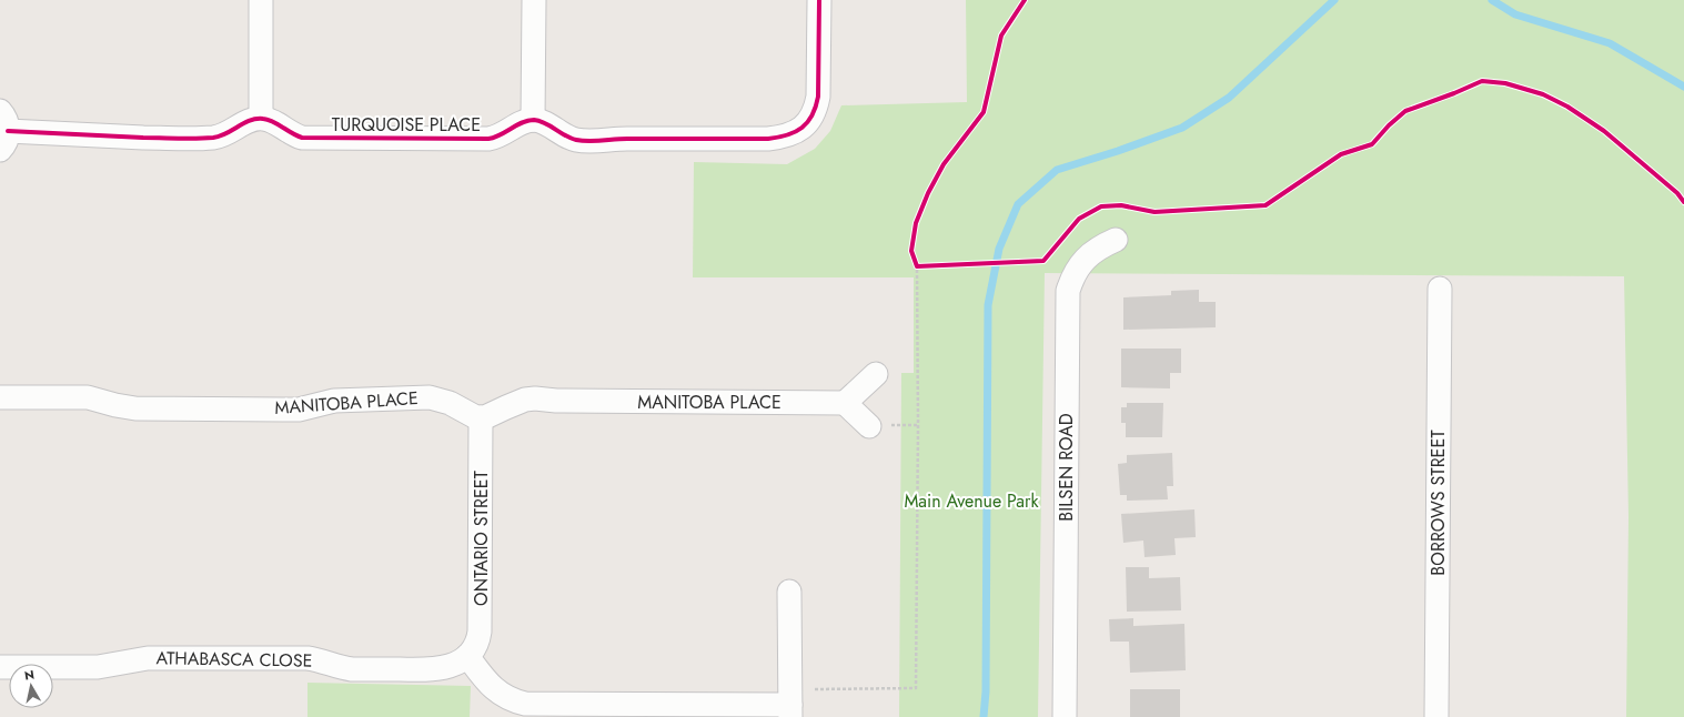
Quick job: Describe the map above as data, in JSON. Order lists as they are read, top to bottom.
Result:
{
  "streets": {
    "street": [
      "TURQUOISE PLACE",
      "MANITOBA PLACE",
      "BILSEN ROAD",
      "BORROWS STREET",
      "ONTARIO STREET",
      "ATHABASCA CLOSE"
    ]
  },
  "crossings": [
    ["MANITOBA PLACE", "ONTARIO STREET"],
    ["ONTARIO STREET", "ATHABASCA CLOSE"]
  ],
  "parks": ["Main Avenue Park"],
  "north": "top"
}
